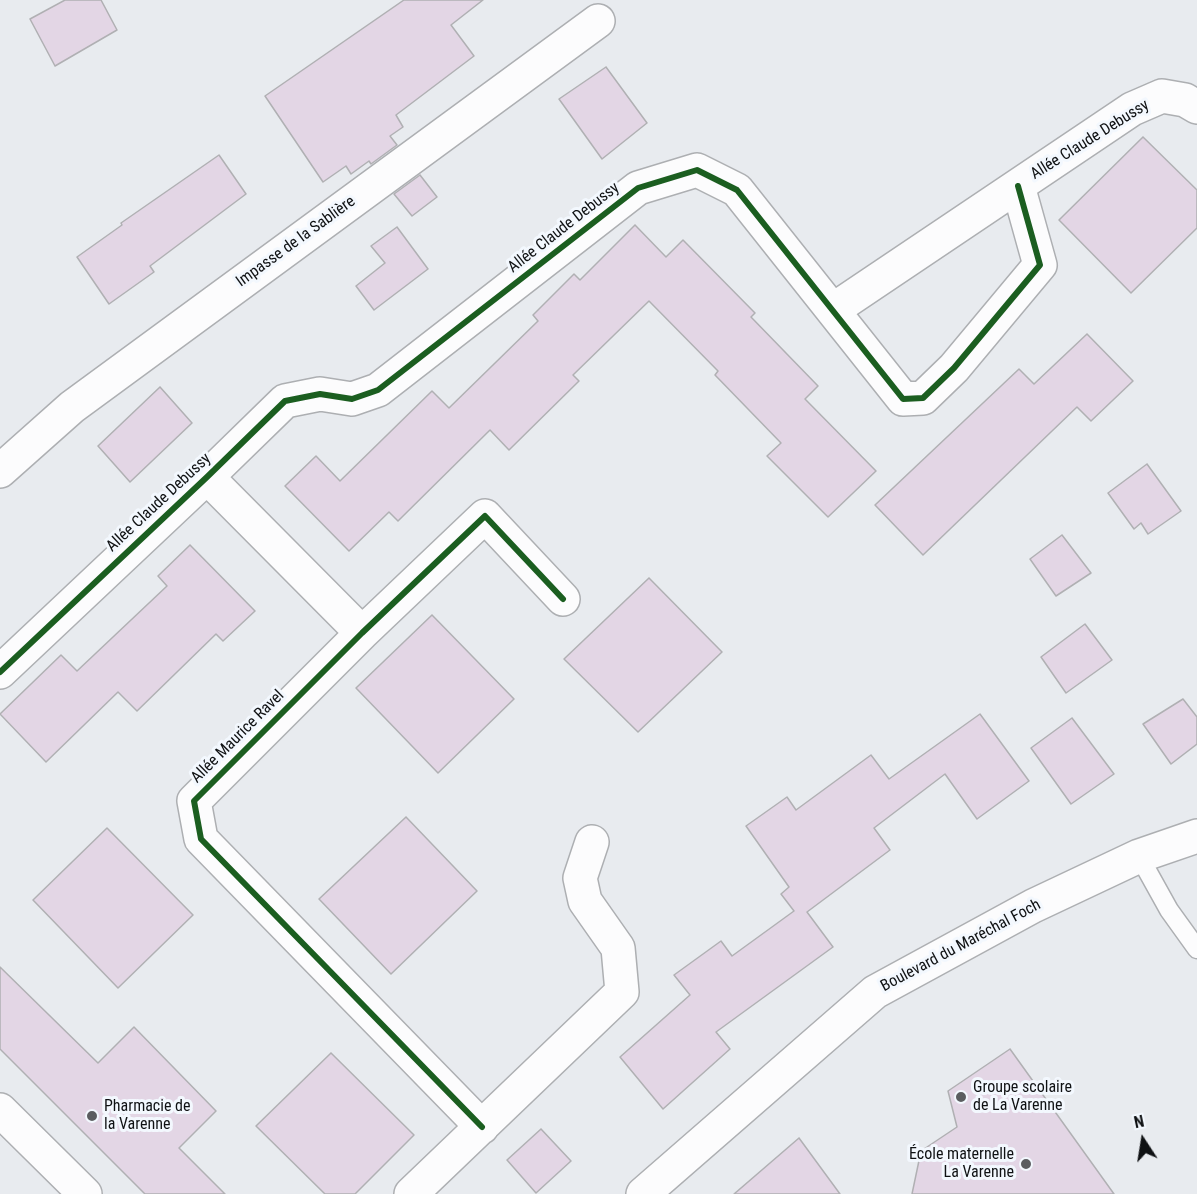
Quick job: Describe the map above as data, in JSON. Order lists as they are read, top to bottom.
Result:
{
  "streets": {
    "street": [
      "Allée Claude Debussy",
      "Impasse de la Sablière",
      "Allée Maurice Ravel",
      "Boulevard du Maréchal Foch"
    ]
  },
  "places": ["Groupe scolaire de La Varenne", "Pharmacie de la Varenne", "École maternelle La Varenne"],
  "north": "top"
}
